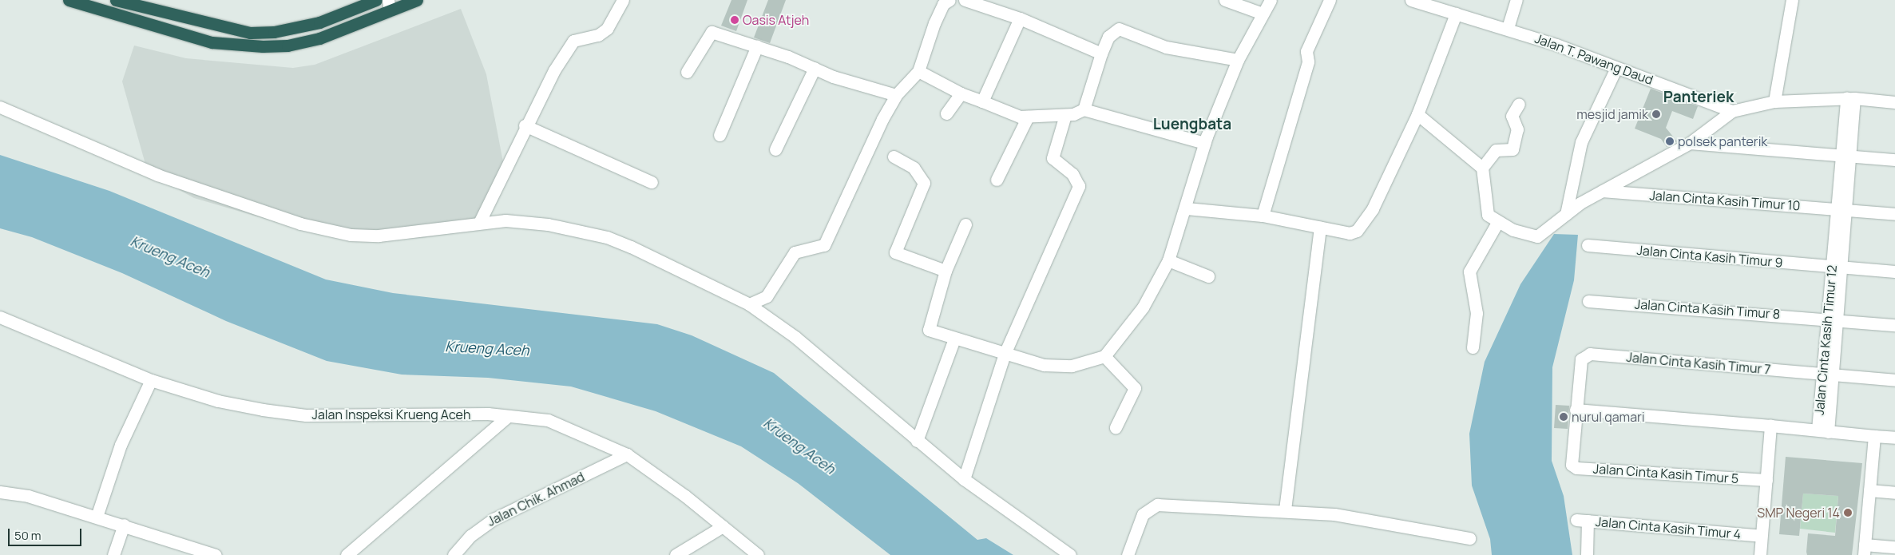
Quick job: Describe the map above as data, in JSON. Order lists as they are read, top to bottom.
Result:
{
  "streets": {
    "street": [
      "Jalan T. Pawang Daud",
      "Jalan Cinta Kasih Timur 10",
      "Jalan Cinta Kasih Timur 9",
      "Jalan Cinta Kasih Timur 8",
      "Jalan Cinta Kasih Timur 12",
      "Jalan Cinta Kasih Timur 7",
      "Jalan Inspeksi Krueng Aceh",
      "Jalan Cinta Kasih Timur 5",
      "Jalan Chik. Ahmad",
      "Jalan Cinta Kasih Timur 4"
    ]
  },
  "crossings": [
    ["Jalan Cinta Kasih Timur 12", "Jalan Cinta Kasih Timur 7"],
    ["Jalan Cinta Kasih Timur 12", "Jalan Cinta Kasih Timur 5"],
    ["Jalan Cinta Kasih Timur 7", "Jalan Cinta Kasih Timur 5"],
    ["Jalan Inspeksi Krueng Aceh", "Jalan Chik. Ahmad"]
  ],
  "districts": ["Panteriek", "Luengbata"],
  "water": ["Krueng Aceh"],
  "places": [
    "Oasis Atjeh",
    "mesjid jamik",
    "polsek panterik",
    "nurul qamari",
    "SMP Negeri 14"
  ],
  "scale_bar": "50 m"
}
